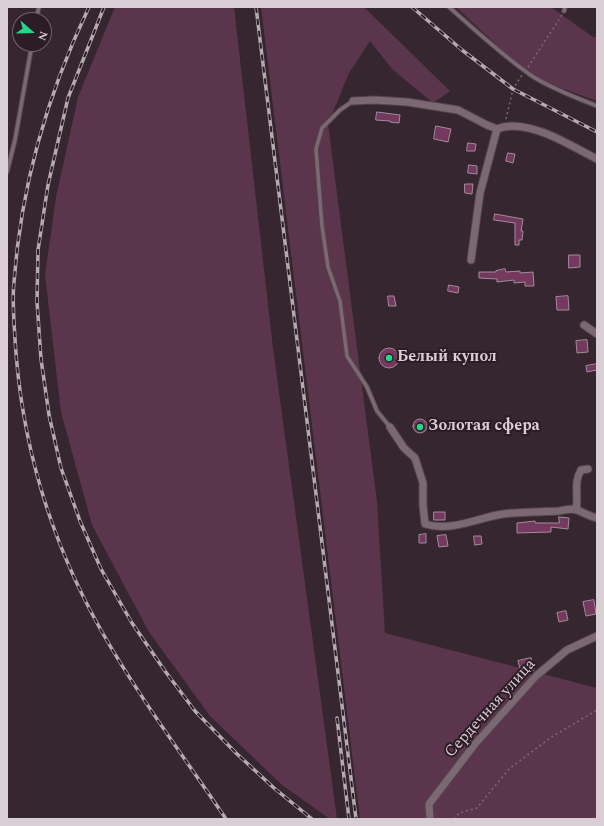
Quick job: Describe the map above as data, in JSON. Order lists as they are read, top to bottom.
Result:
{
  "streets": {
    "street": ["Сердечная улица"]
  },
  "places": ["Белый купол", "Золотая сфера"],
  "north": "right"
}
